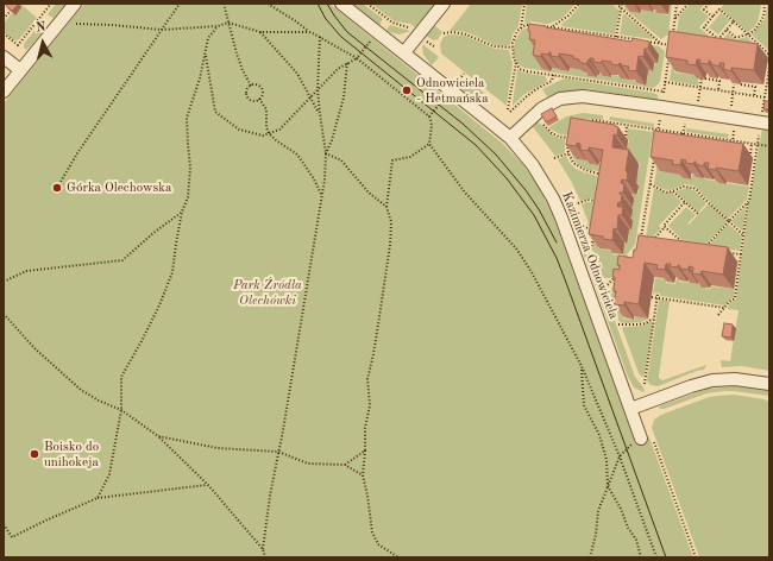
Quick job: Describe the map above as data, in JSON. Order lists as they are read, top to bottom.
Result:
{
  "streets": {
    "street": ["Kazimierza Odnowiciela"]
  },
  "parks": ["Park Źródła Olechówki"],
  "places": ["Odnowiciela - Hetmańska", "Górka Olechowska", "Boisko do unihokeja"],
  "north": "top"
}
